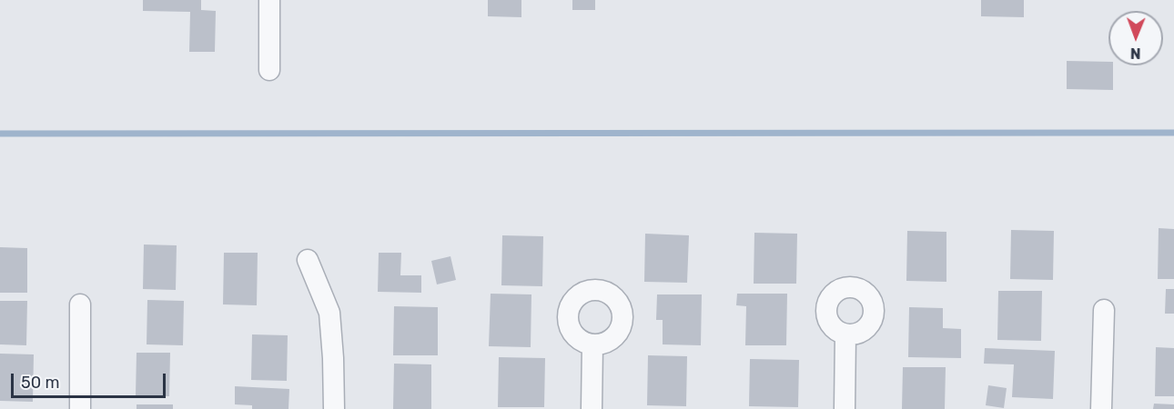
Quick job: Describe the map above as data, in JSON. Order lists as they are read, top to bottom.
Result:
{
  "scale_bar": "50 m",
  "north": "bottom"
}
